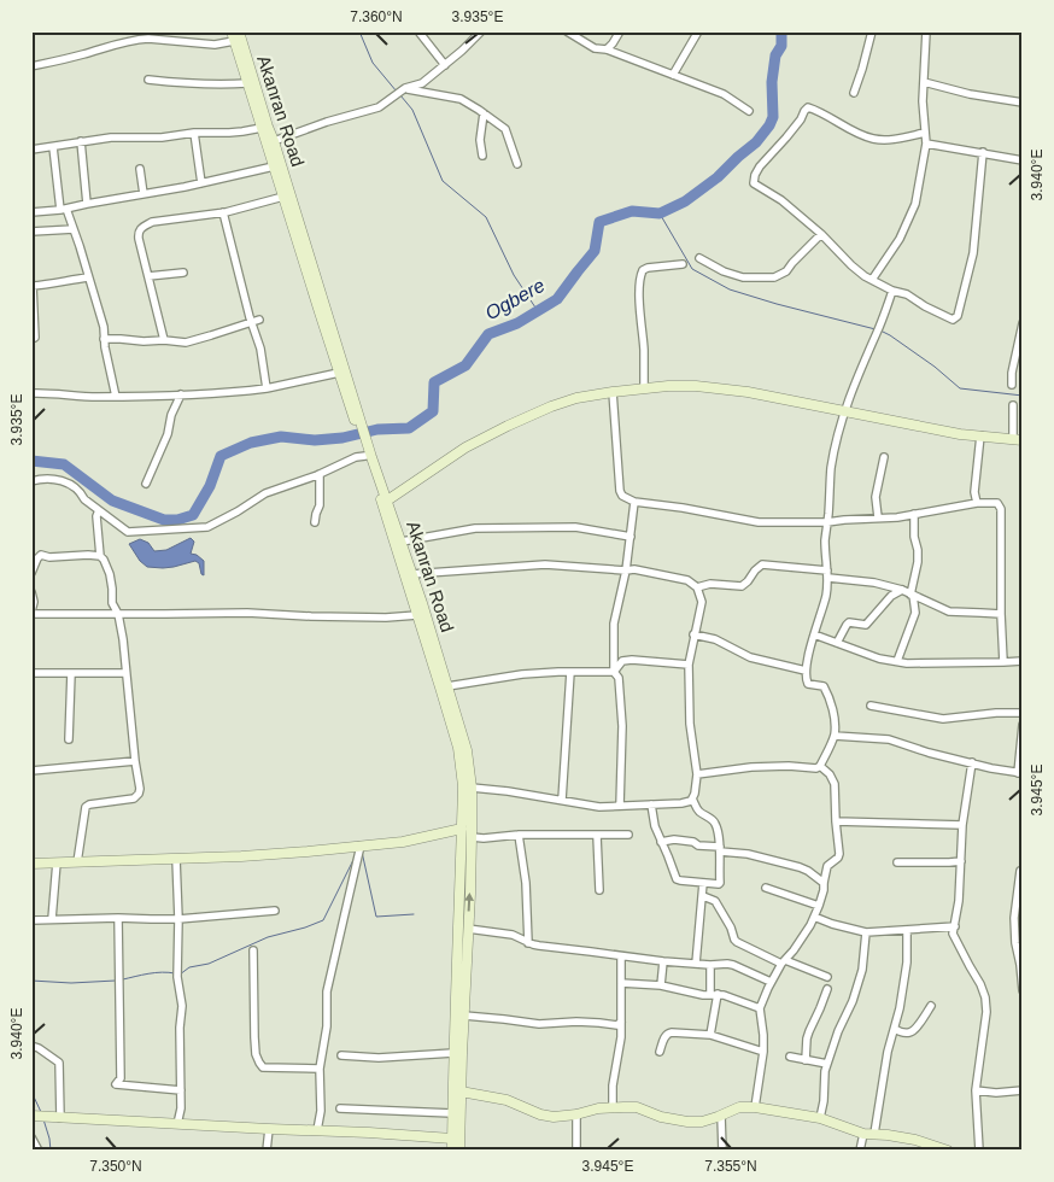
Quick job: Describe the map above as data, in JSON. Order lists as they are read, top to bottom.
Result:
{
  "streets": {
    "main road": ["Akanran Road"]
  },
  "water": ["Ogbere"],
  "coordinates": [
    "7.360°N",
    "3.935°E",
    "3.940°E",
    "3.945°E",
    "7.350°N",
    "7.355°N"
  ]
}
